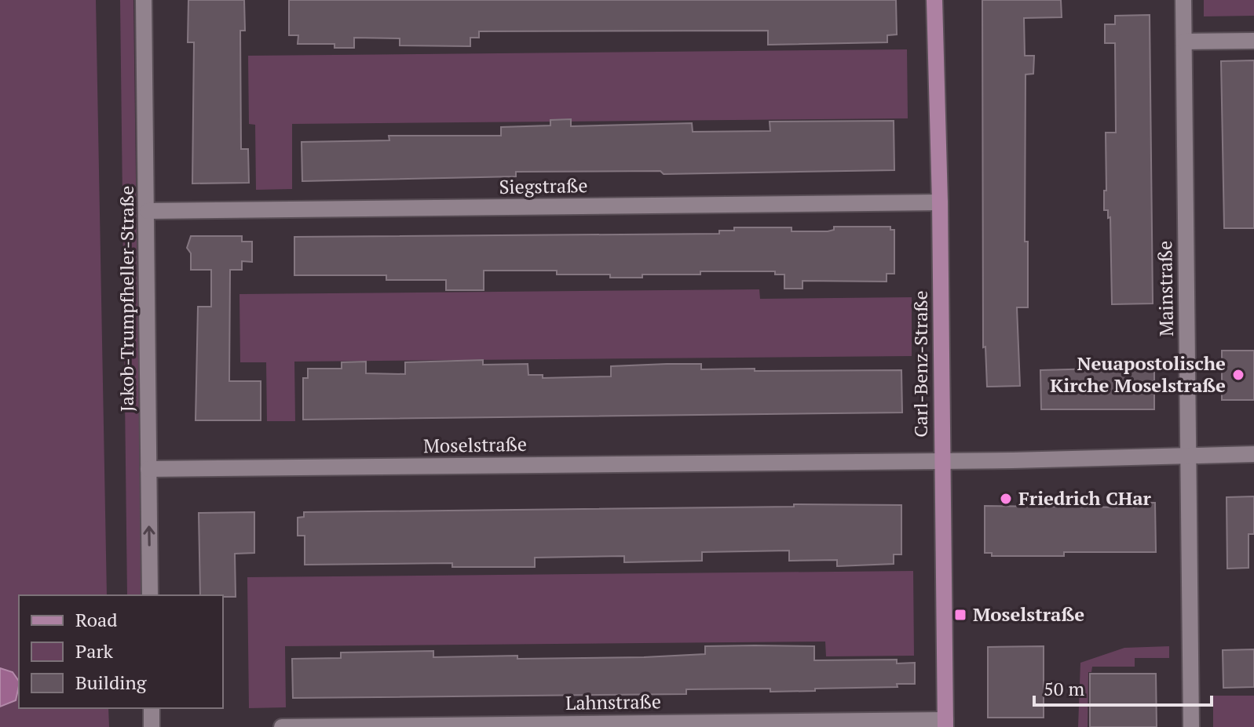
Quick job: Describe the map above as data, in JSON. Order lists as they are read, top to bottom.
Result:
{
  "streets": {
    "street": [
      "Siegstraße",
      "Mainstraße",
      "Jakob-Trumpfheller-Straße",
      "Carl-Benz-Straße",
      "Moselstraße",
      "Lahnstraße"
    ]
  },
  "crossings": [
    ["Siegstraße", "Jakob-Trumpfheller-Straße"],
    ["Siegstraße", "Carl-Benz-Straße"],
    ["Mainstraße", "Moselstraße"],
    ["Jakob-Trumpfheller-Straße", "Moselstraße"],
    ["Carl-Benz-Straße", "Moselstraße"],
    ["Carl-Benz-Straße", "Lahnstraße"]
  ],
  "places": {
    "other": ["Neuapostolische Kirche Moselstraße", "Friedrich CHar"],
    "transit": ["Moselstraße"]
  },
  "legend": ["Road", "Park", "Building"],
  "scale_bar": "50 m"
}
